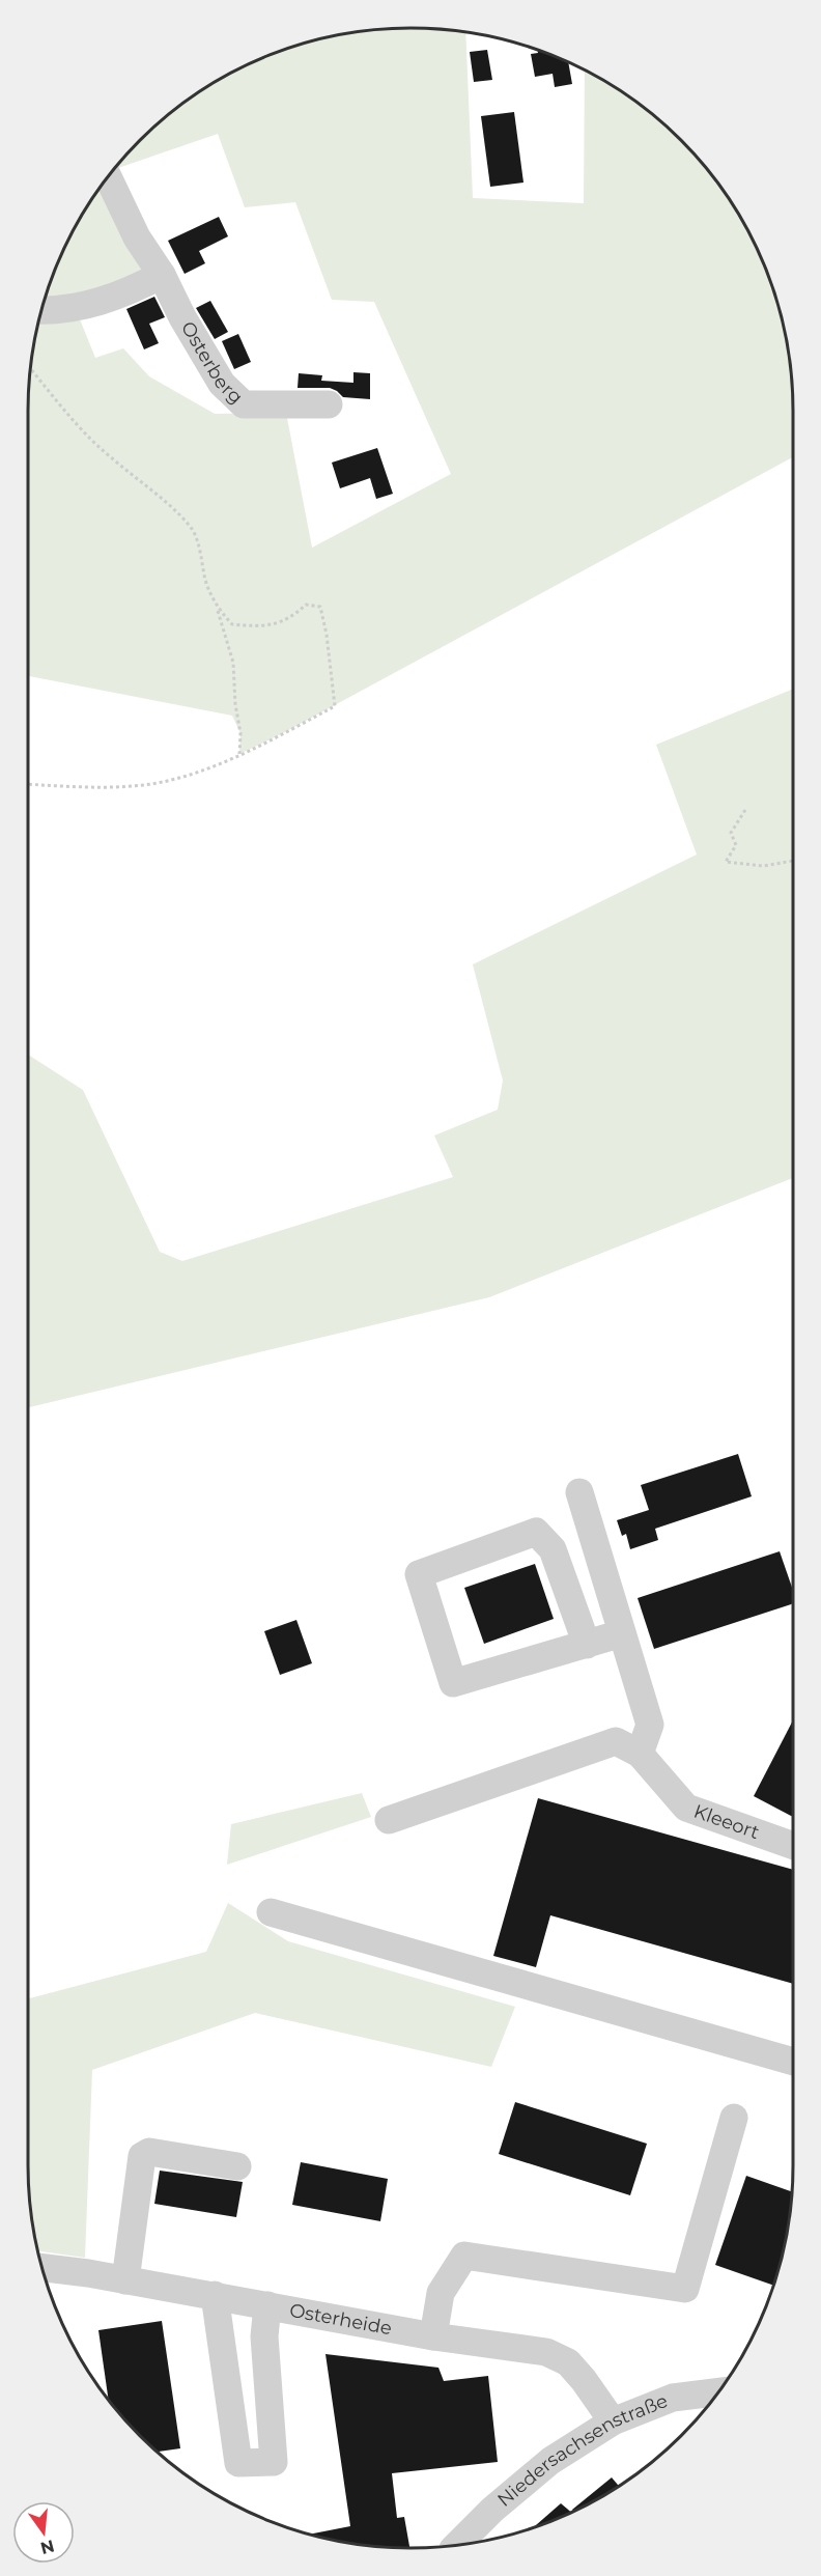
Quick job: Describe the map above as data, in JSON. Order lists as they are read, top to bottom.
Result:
{
  "streets": {
    "street": [
      "Osterberg",
      "Kleeort",
      "Osterheide",
      "Niedersachsenstraße"
    ]
  },
  "crossings": [
    ["Osterheide", "Niedersachsenstraße"]
  ],
  "north": "bottom"
}
